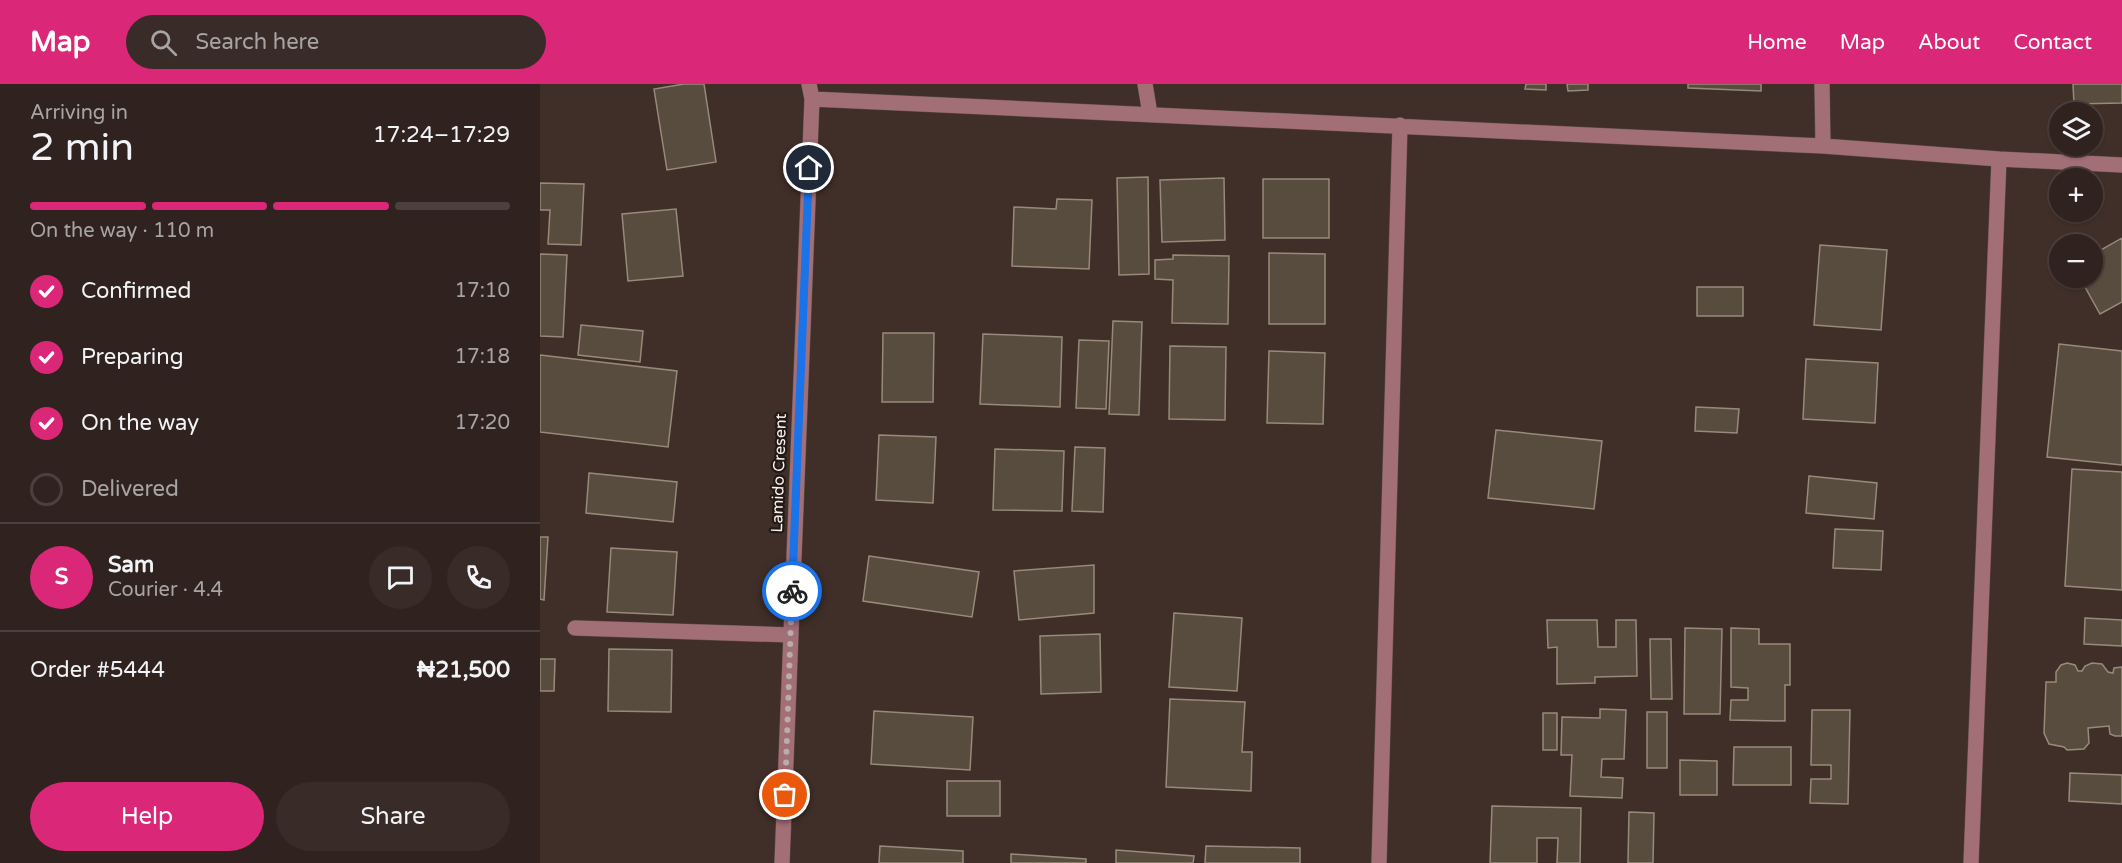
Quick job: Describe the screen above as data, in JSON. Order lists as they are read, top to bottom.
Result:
{
  "streets": {
    "street": ["Lamido Cresent"]
  },
  "page": {
    "header": "Map",
    "search": "Search here",
    "nav": [
      "Home",
      "Map",
      "About",
      "Contact"
    ],
    "heading": ["2 min", "Arriving in", "17:24–17:29"],
    "panel": [
      "Sam",
      "Courier · 4.4",
      "Order #5444",
      "₦21,500"
    ],
    "map_buttons": ["+", "−"],
    "bar": "On the way · 110 m",
    "list": [
      ["Confirmed", "17:10"],
      ["Preparing", "17:18"],
      ["On the way", "17:20"],
      "Delivered"
    ],
    "round": "S",
    "buttons": ["Help", "Share"]
  }
}
